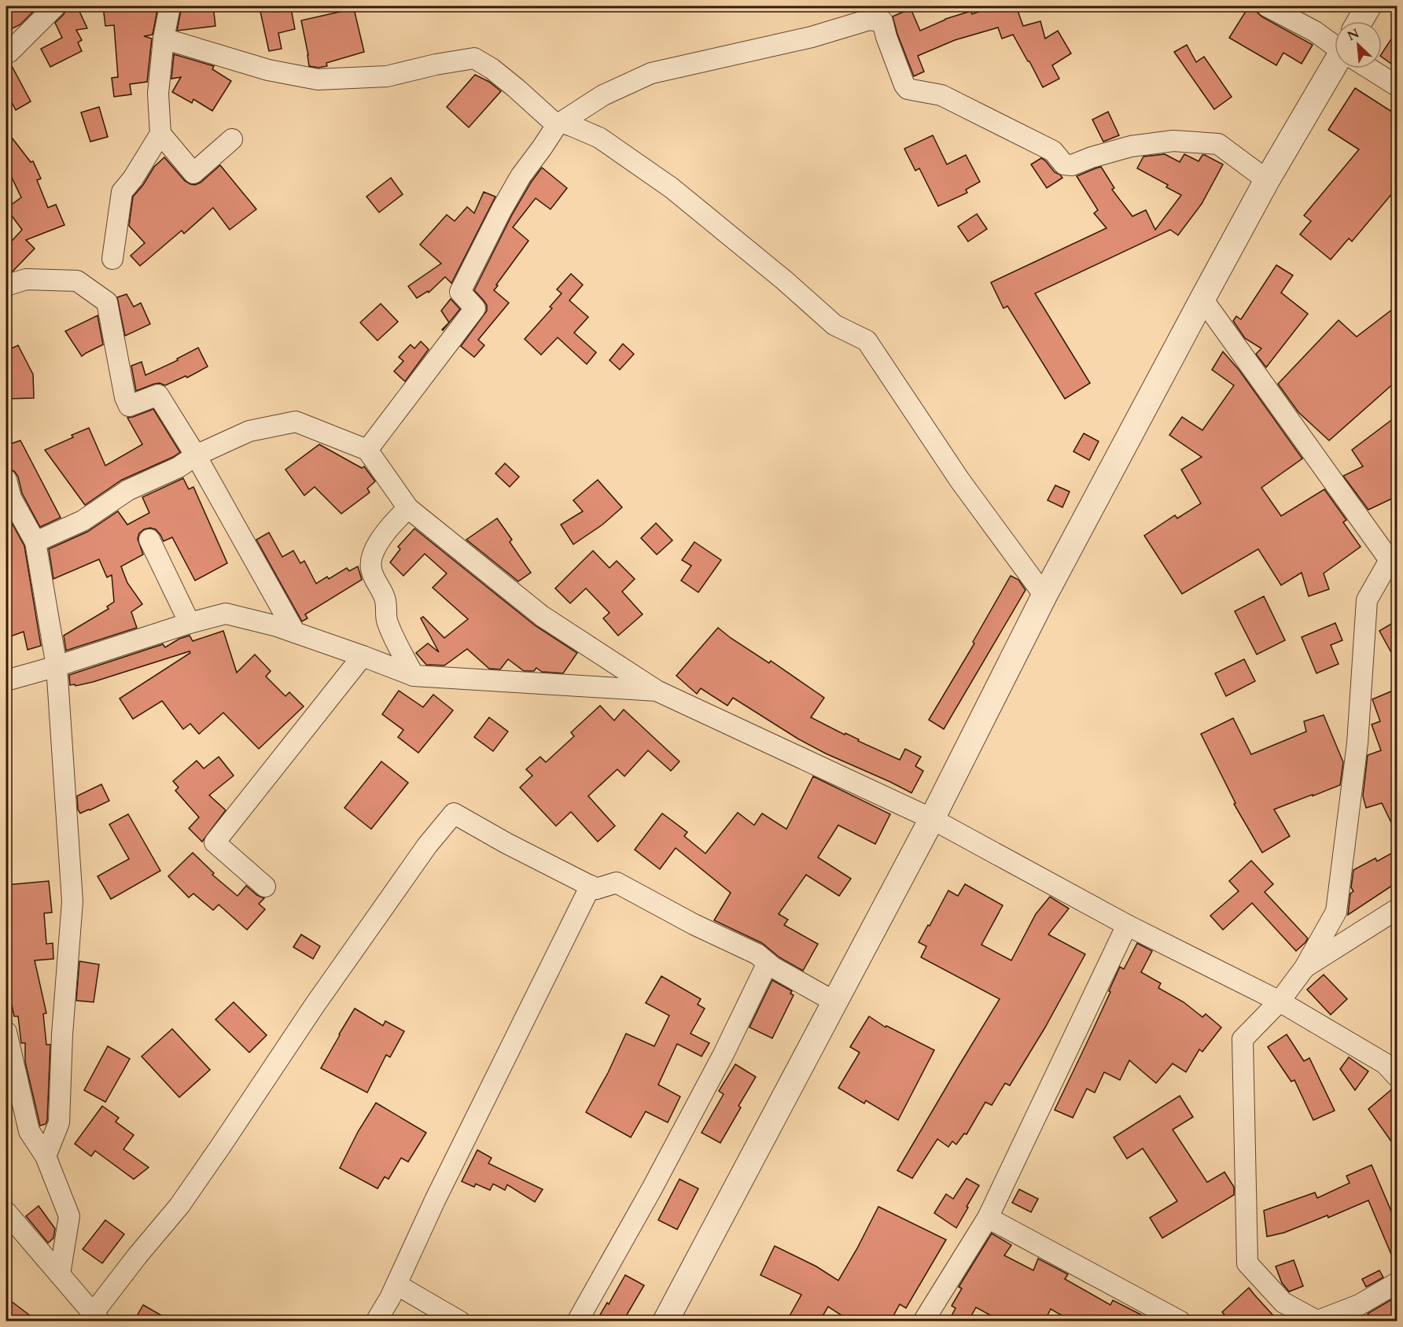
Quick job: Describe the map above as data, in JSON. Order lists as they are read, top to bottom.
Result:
{
  "north": "top left"
}
